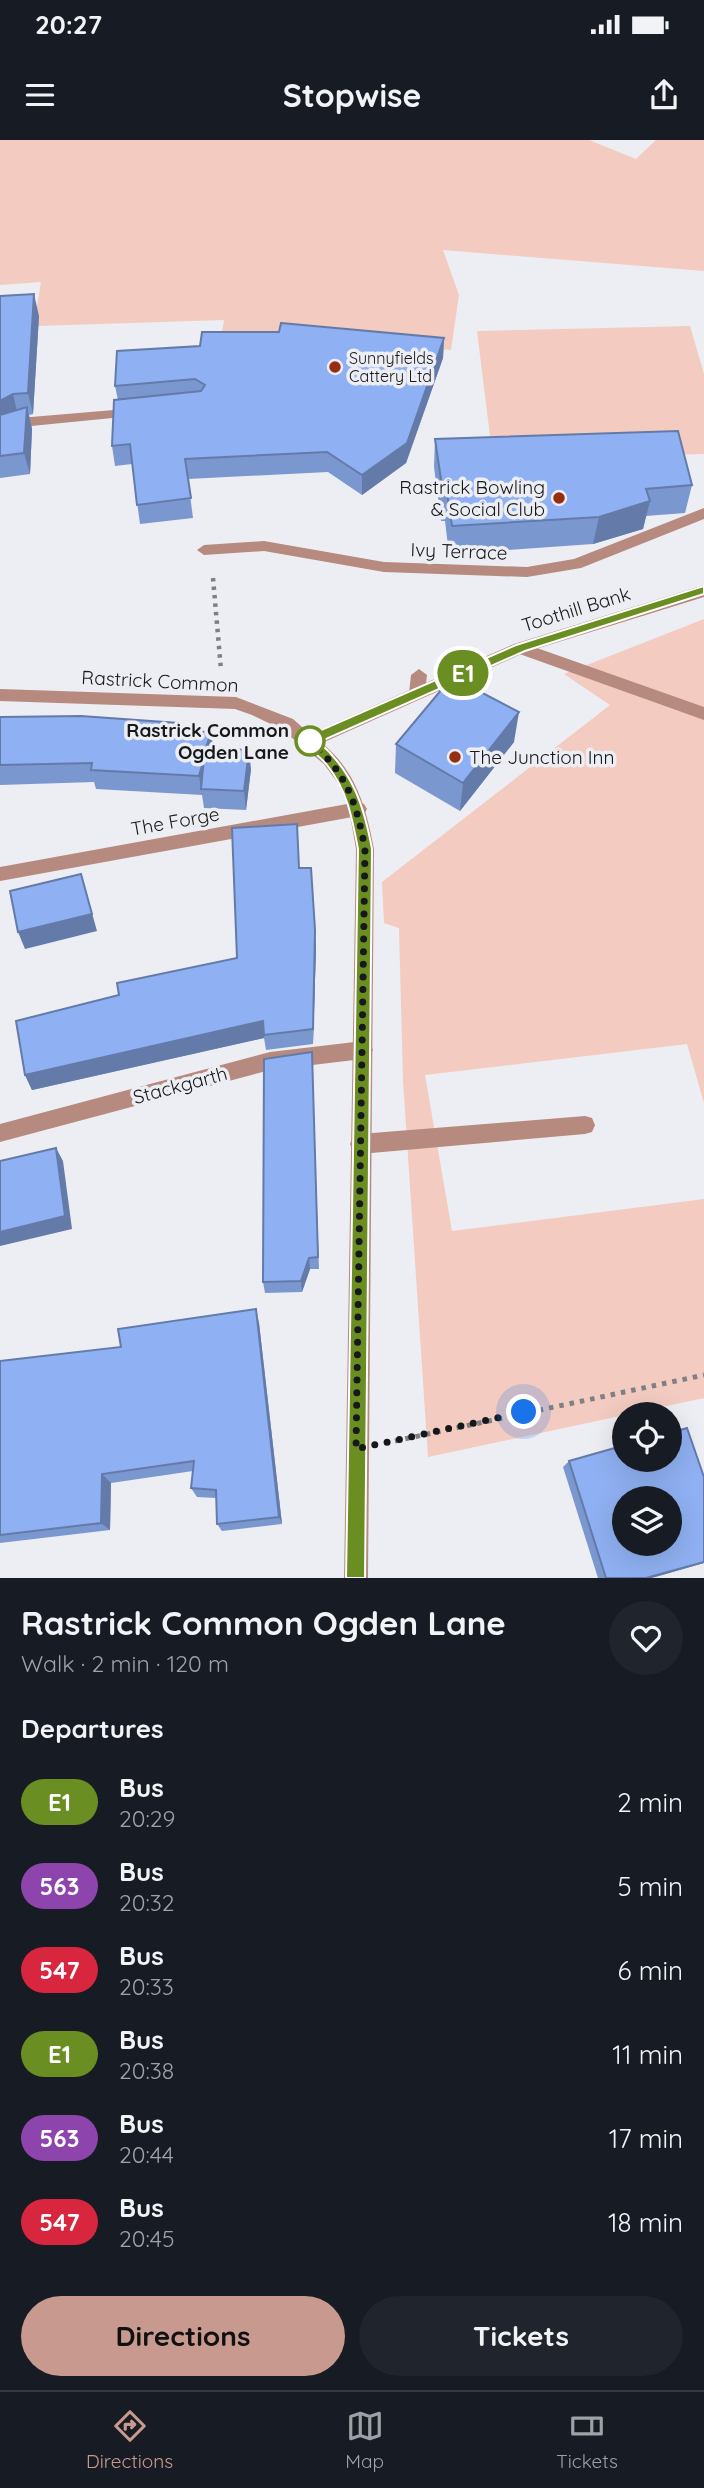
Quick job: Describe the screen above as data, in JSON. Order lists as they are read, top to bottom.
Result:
{
  "streets": {
    "street": [
      "Ivy Terrace",
      "Toothill Bank",
      "Rastrick Common",
      "The Forge",
      "Stackgarth"
    ]
  },
  "crossings": [
    ["Toothill Bank", "Rastrick Common"],
    ["Rastrick Common", "The Forge"],
    ["Rastrick Common", "Stackgarth"]
  ],
  "places": [
    "Sunnyfields Cattery Ltd",
    "Rastrick Bowling & Social Club",
    "Rastrick Common Ogden Lane",
    "The Junction Inn"
  ],
  "lines": ["bus line E1"],
  "page": {
    "status": "20:27",
    "header": "Stopwise",
    "on_map": "E1",
    "heading": [
      ["Rastrick Common Ogden Lane", "Walk · 2 min · 120 m"],
      "Departures"
    ],
    "list": [
      {
        "mark": "E1",
        "name": "Bus",
        "note": "20:29",
        "value": "2 min"
      },
      {
        "mark": "563",
        "name": "Bus",
        "note": "20:32",
        "value": "5 min"
      },
      {
        "mark": "547",
        "name": "Bus",
        "note": "20:33",
        "value": "6 min"
      },
      {
        "mark": "E1",
        "name": "Bus",
        "note": "20:38",
        "value": "11 min"
      },
      {
        "mark": "563",
        "name": "Bus",
        "note": "20:44",
        "value": "17 min"
      },
      {
        "mark": "547",
        "name": "Bus",
        "note": "20:45",
        "value": "18 min"
      }
    ],
    "buttons": ["Directions", "Tickets"],
    "tabs": ["Directions", "Map", "Tickets"]
  }
}
